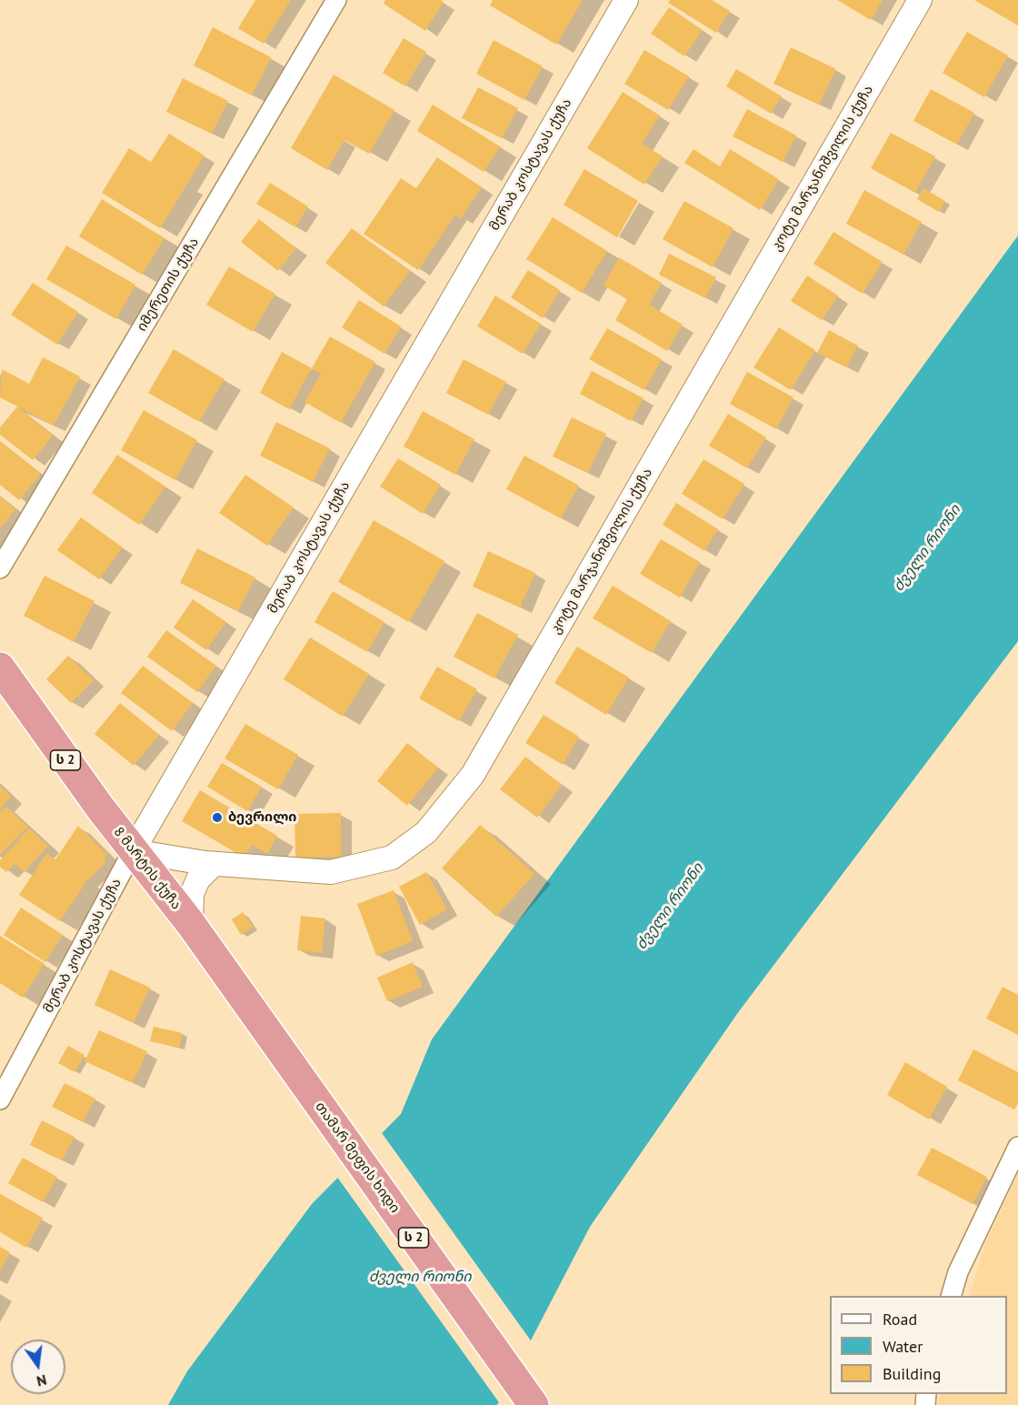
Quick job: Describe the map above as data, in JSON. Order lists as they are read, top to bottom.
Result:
{
  "streets": {
    "highway": ["ს 2", "8 მარტის ქუჩა", "თამარ მეფის ხიდი"],
    "street": ["მერაბ კოსტავას ქუჩა", "კოტე მარჯანიშვილის ქუჩა", "იმერეთის ქუჩა"]
  },
  "crossings": [
    ["მერაბ კოსტავას ქუჩა", "კოტე მარჯანიშვილის ქუჩა"],
    ["მერაბ კოსტავას ქუჩა", "8 მარტის ქუჩა"],
    ["კოტე მარჯანიშვილის ქუჩა", "8 მარტის ქუჩა"],
    ["8 მარტის ქუჩა", "თამარ მეფის ხიდი"]
  ],
  "water": ["ძველი რიონი"],
  "places": ["ბევრილი"],
  "legend": ["Road", "Water", "Building"],
  "north": "bottom"
}
